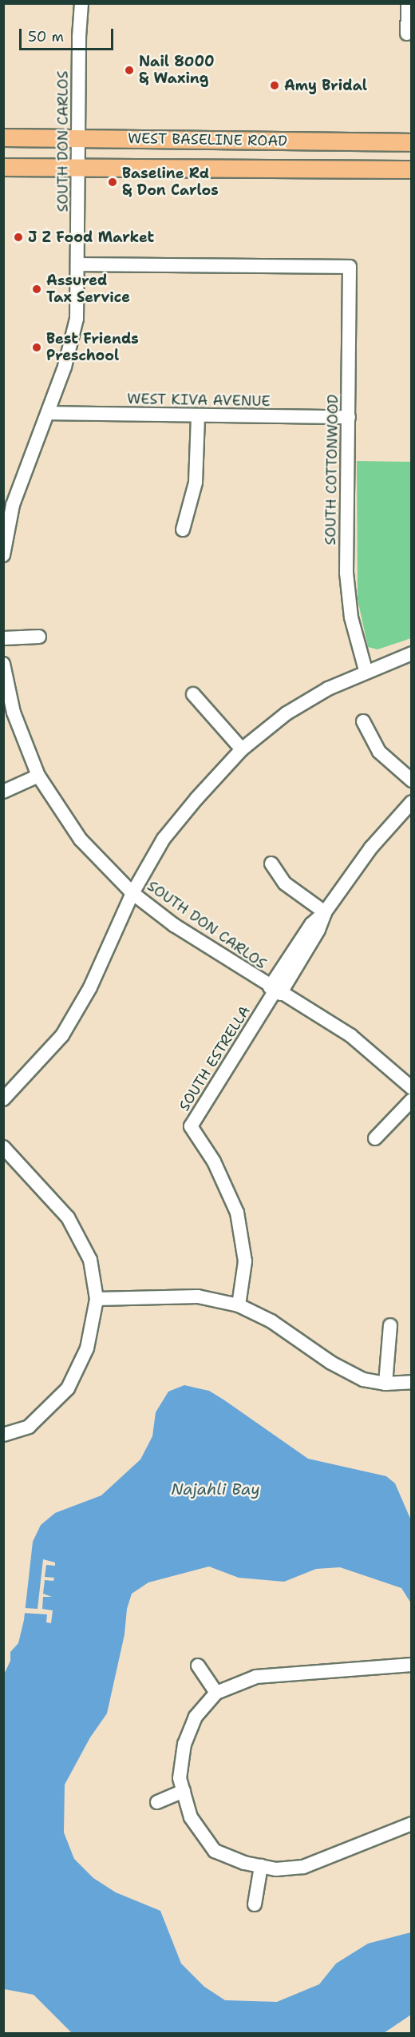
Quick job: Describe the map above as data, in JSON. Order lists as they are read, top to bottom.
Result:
{
  "streets": {
    "main road": ["WEST BASELINE ROAD"],
    "street": [
      "SOUTH DON CARLOS",
      "WEST KIVA AVENUE",
      "SOUTH COTTONWOOD",
      "SOUTH ESTRELLA"
    ]
  },
  "crossings": [
    ["WEST BASELINE ROAD", "SOUTH DON CARLOS"],
    ["SOUTH DON CARLOS", "WEST KIVA AVENUE"],
    ["SOUTH DON CARLOS", "SOUTH COTTONWOOD"],
    ["SOUTH DON CARLOS", "SOUTH ESTRELLA"],
    ["WEST KIVA AVENUE", "SOUTH COTTONWOOD"]
  ],
  "water": ["Najahli Bay"],
  "places": [
    "Nail 8000 & Waxing",
    "Amy Bridal",
    "Baseline Rd & Don Carlos",
    "J Z Food Market",
    "Assured Tax Service",
    "Best Friends Preschool"
  ],
  "scale_bar": "50 m"
}
